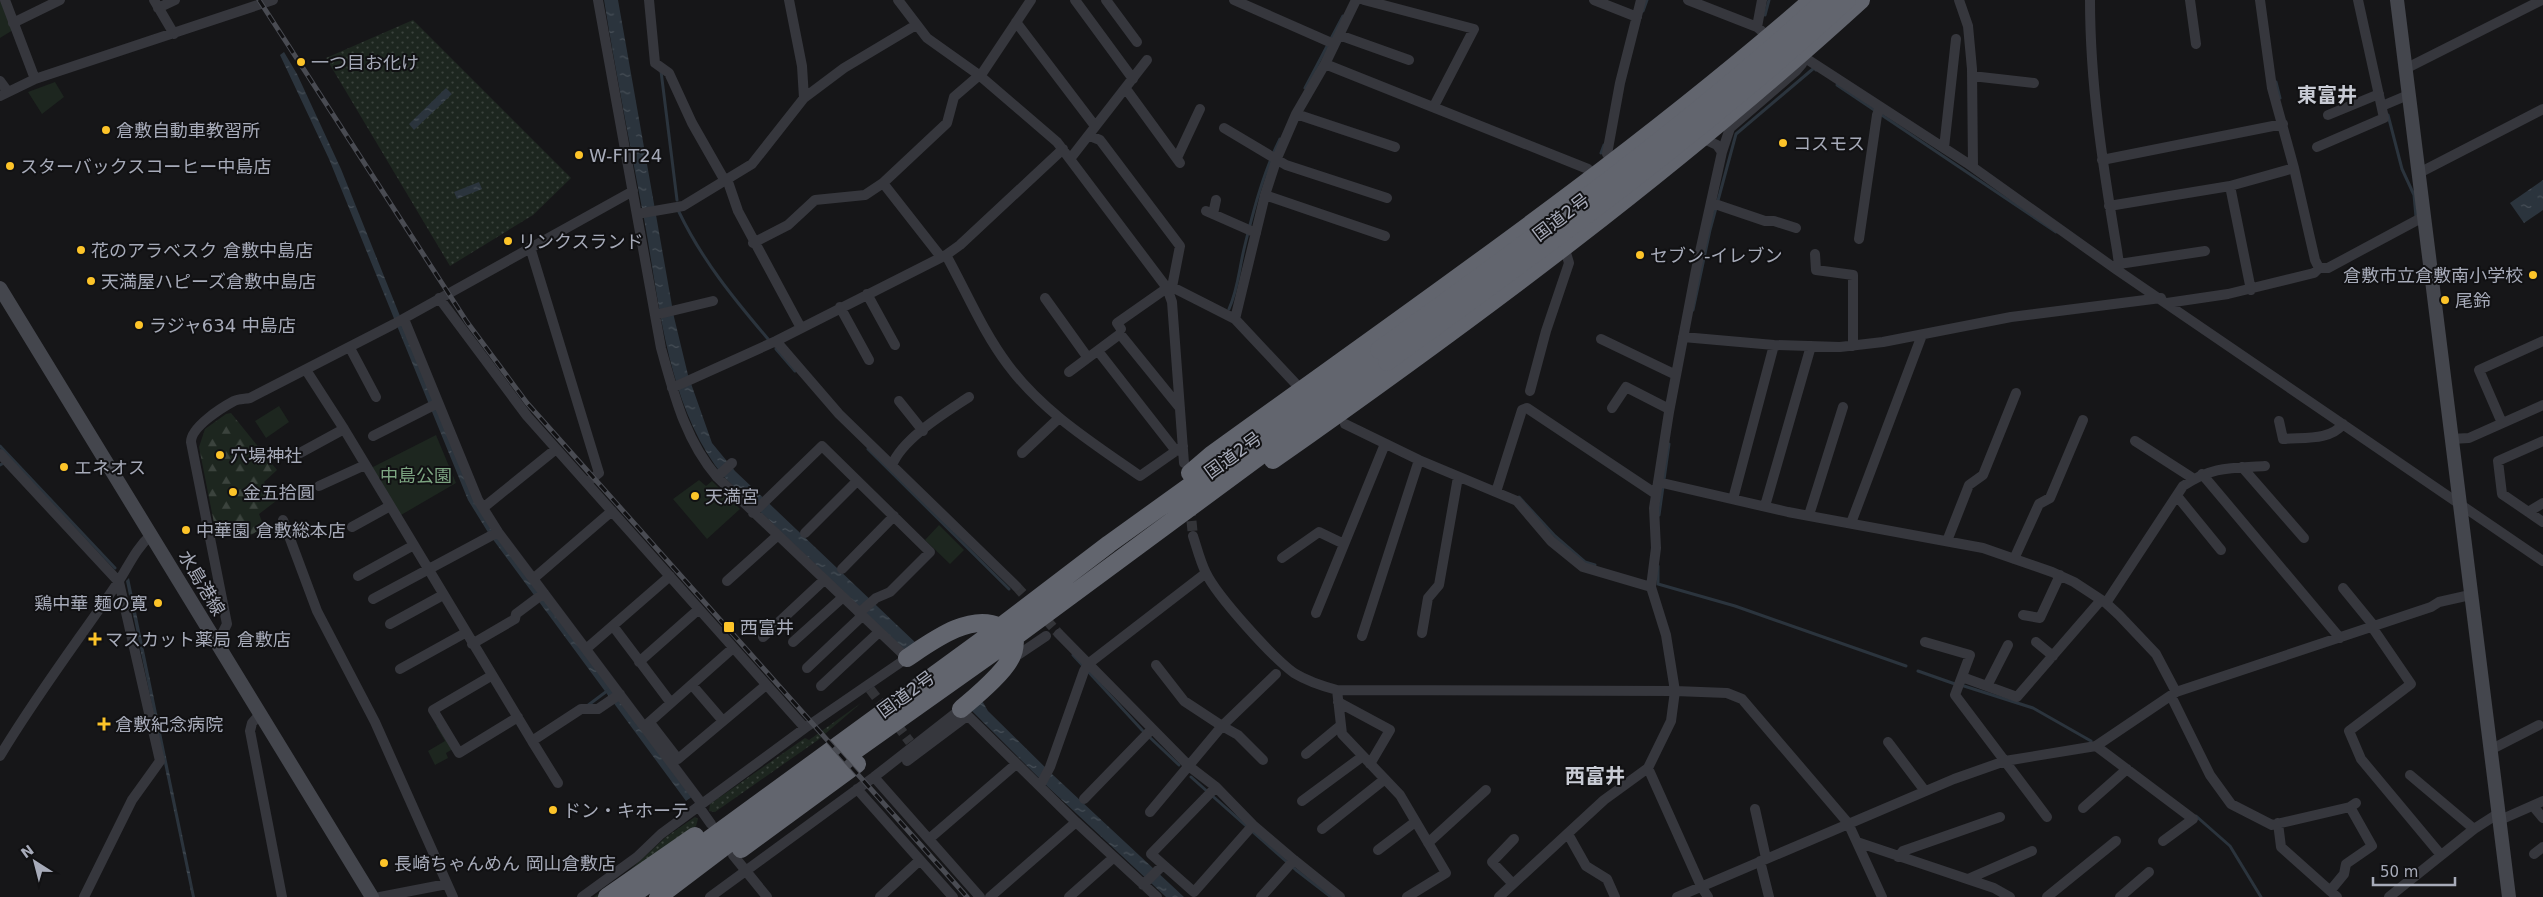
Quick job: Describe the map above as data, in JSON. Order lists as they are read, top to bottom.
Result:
{
  "streets": {
    "highway": ["国道2号"],
    "street": ["水島港線"]
  },
  "districts": ["東富井", "西富井"],
  "parks": ["中島公園"],
  "places": {
    "other": [
      "一つ目お化け",
      "倉敷自動車教習所",
      "コスモス",
      "W-FIT24",
      "スターバックスコーヒー中島店",
      "リンクスランド",
      "花のアラベスク 倉敷中島店",
      "セブン-イレブン",
      "倉敷市立倉敷南小学校",
      "天満屋ハピーズ倉敷中島店",
      "尾鈴",
      "ラジャ634 中島店",
      "穴場神社",
      "エネオス",
      "金五拾圓",
      "天満宮",
      "中華園 倉敷総本店",
      "鶏中華 麺の寛",
      "ドン・キホーテ",
      "長崎ちゃんめん 岡山倉敷店"
    ],
    "transit": ["西富井"],
    "health": ["マスカット薬局 倉敷店", "倉敷紀念病院"]
  },
  "scale_bar": "50 m",
  "north": "top left"
}
